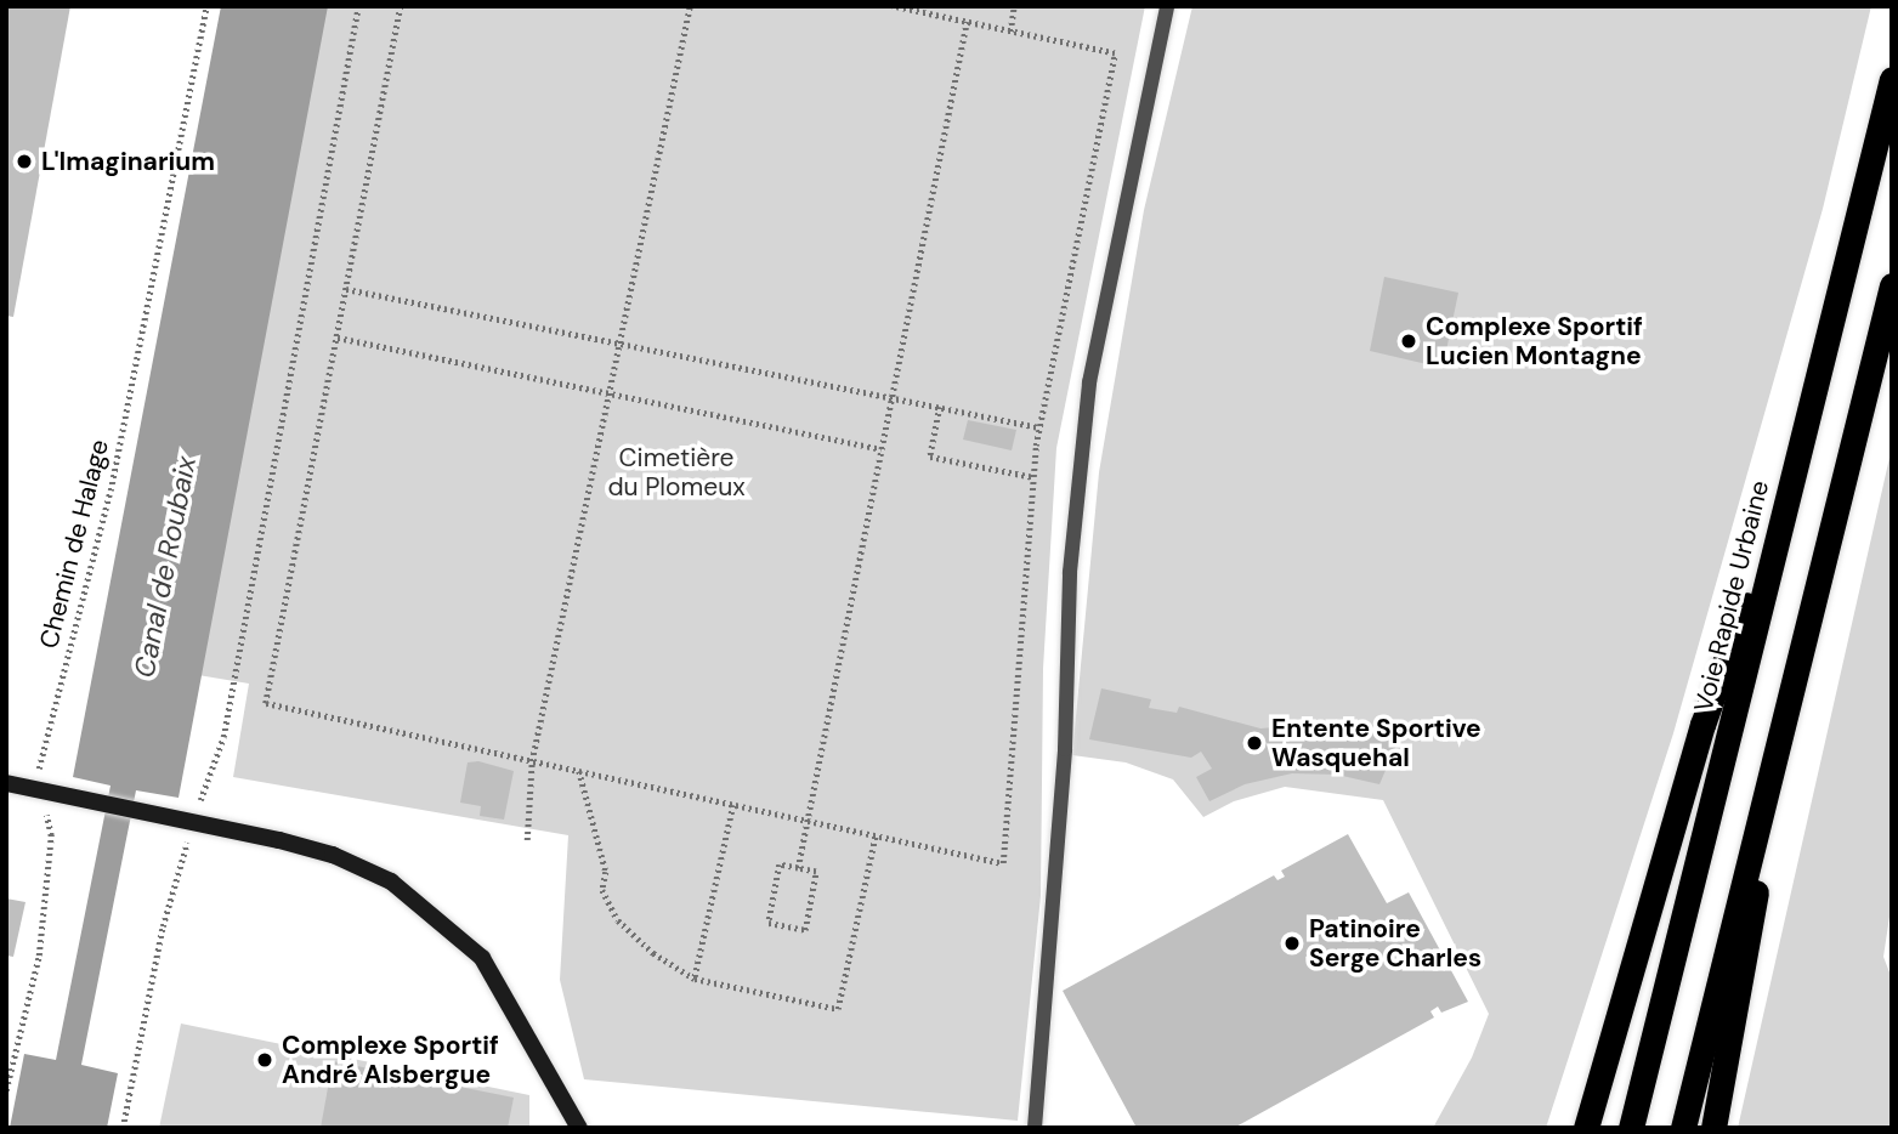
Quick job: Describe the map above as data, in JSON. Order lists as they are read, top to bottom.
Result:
{
  "streets": {
    "highway": ["Voie Rapide Urbaine"],
    "path": ["Chemin de Halage"]
  },
  "water": ["Canal de Roubaix"],
  "parks": ["Cimetière du Plomeux"],
  "places": [
    "L'Imaginarium",
    "Complexe Sportif Lucien Montagne",
    "Entente Sportive Wasquehal",
    "Patinoire Serge Charles",
    "Complexe Sportif André Alsbergue"
  ]
}
